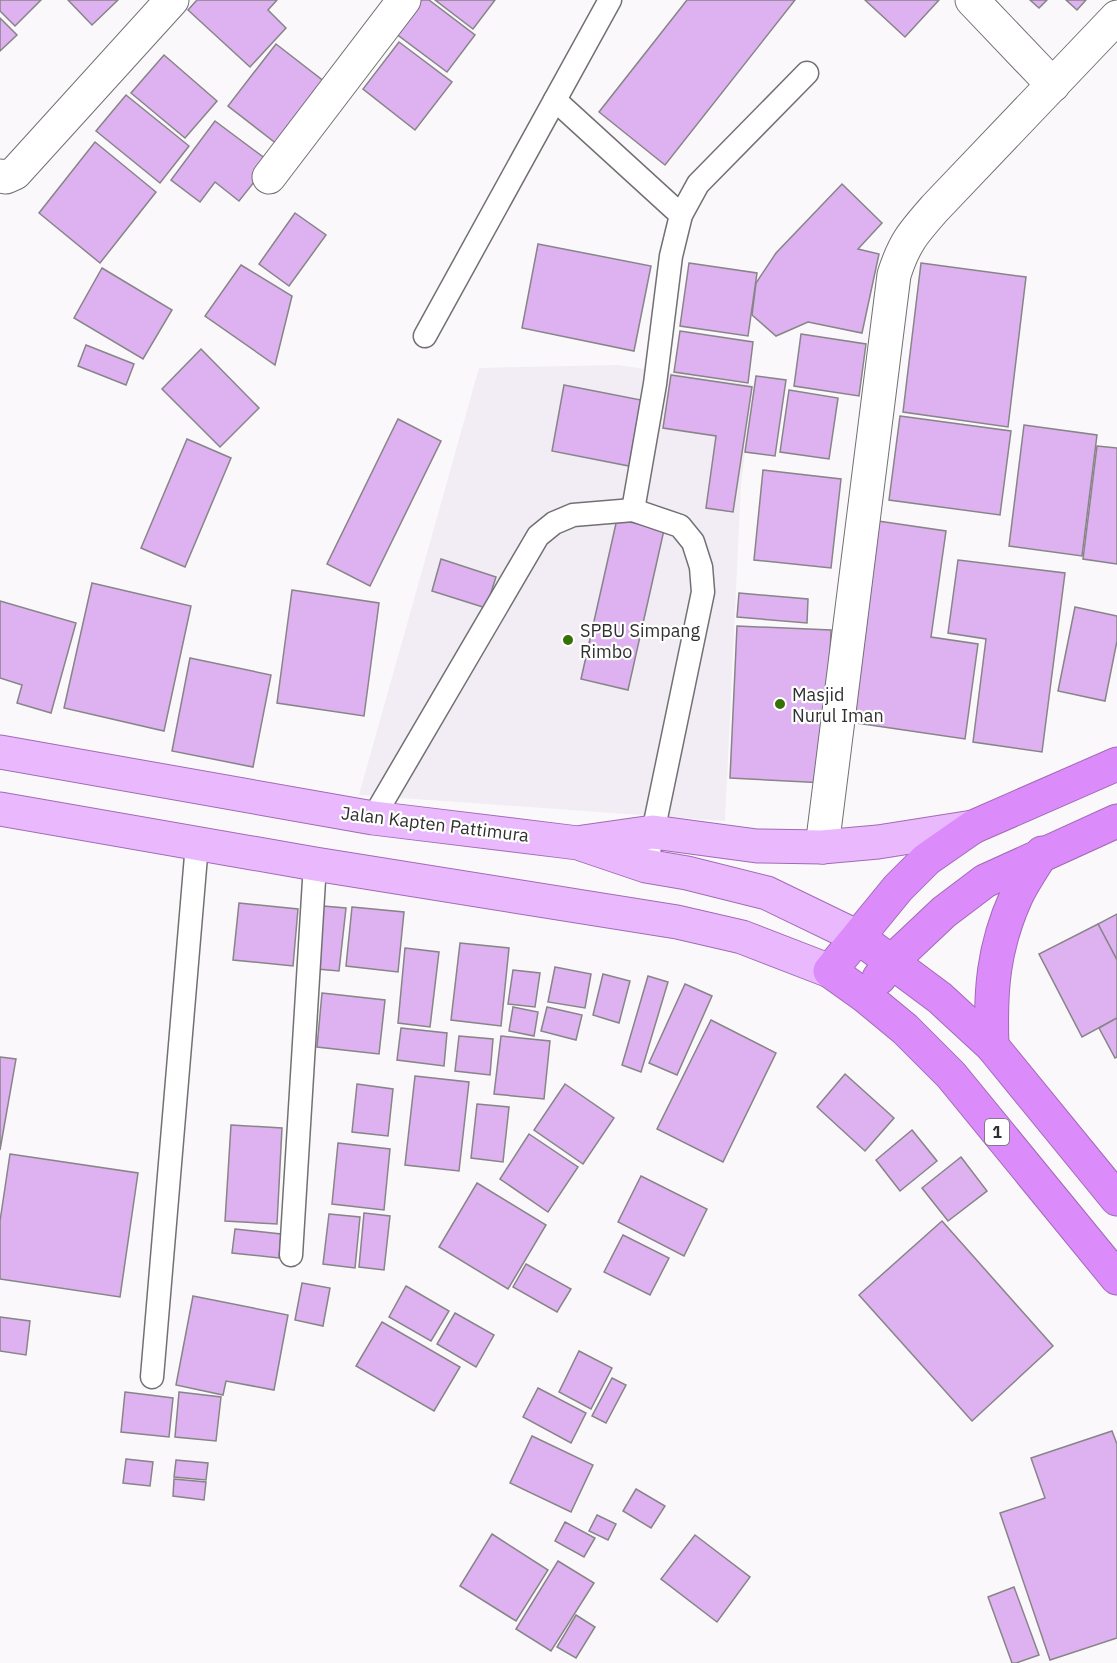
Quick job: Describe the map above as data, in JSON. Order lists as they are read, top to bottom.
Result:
{
  "streets": {
    "highway": ["1"],
    "main road": ["Jalan Kapten Pattimura"]
  },
  "places": ["SPBU Simpang Rimbo", "Masjid Nurul Iman"]
}
